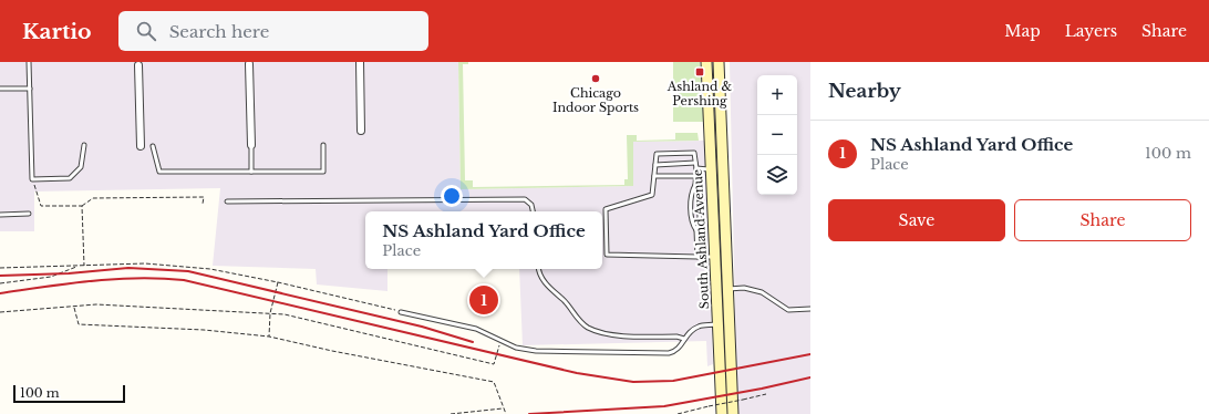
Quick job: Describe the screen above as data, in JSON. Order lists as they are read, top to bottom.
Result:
{
  "streets": {
    "main road": ["South Ashland Avenue"]
  },
  "places": {
    "transit": ["Ashland & Pershing"],
    "other": ["Chicago Indoor Sports"]
  },
  "scale_bar": "100 m",
  "page": {
    "header": "Kartio",
    "search": "Search here",
    "nav": ["Map", "Layers", "Share"],
    "heading": "Nearby",
    "map_buttons": ["+", "−"],
    "list": [
      {
        "mark": "1",
        "name": "NS Ashland Yard Office",
        "note": "Place",
        "value": "100 m"
      }
    ],
    "buttons": ["Save", "Share"],
    "popup": ["NS Ashland Yard Office", "Place"],
    "pins": "1",
    "scale": "100 m"
  }
}
